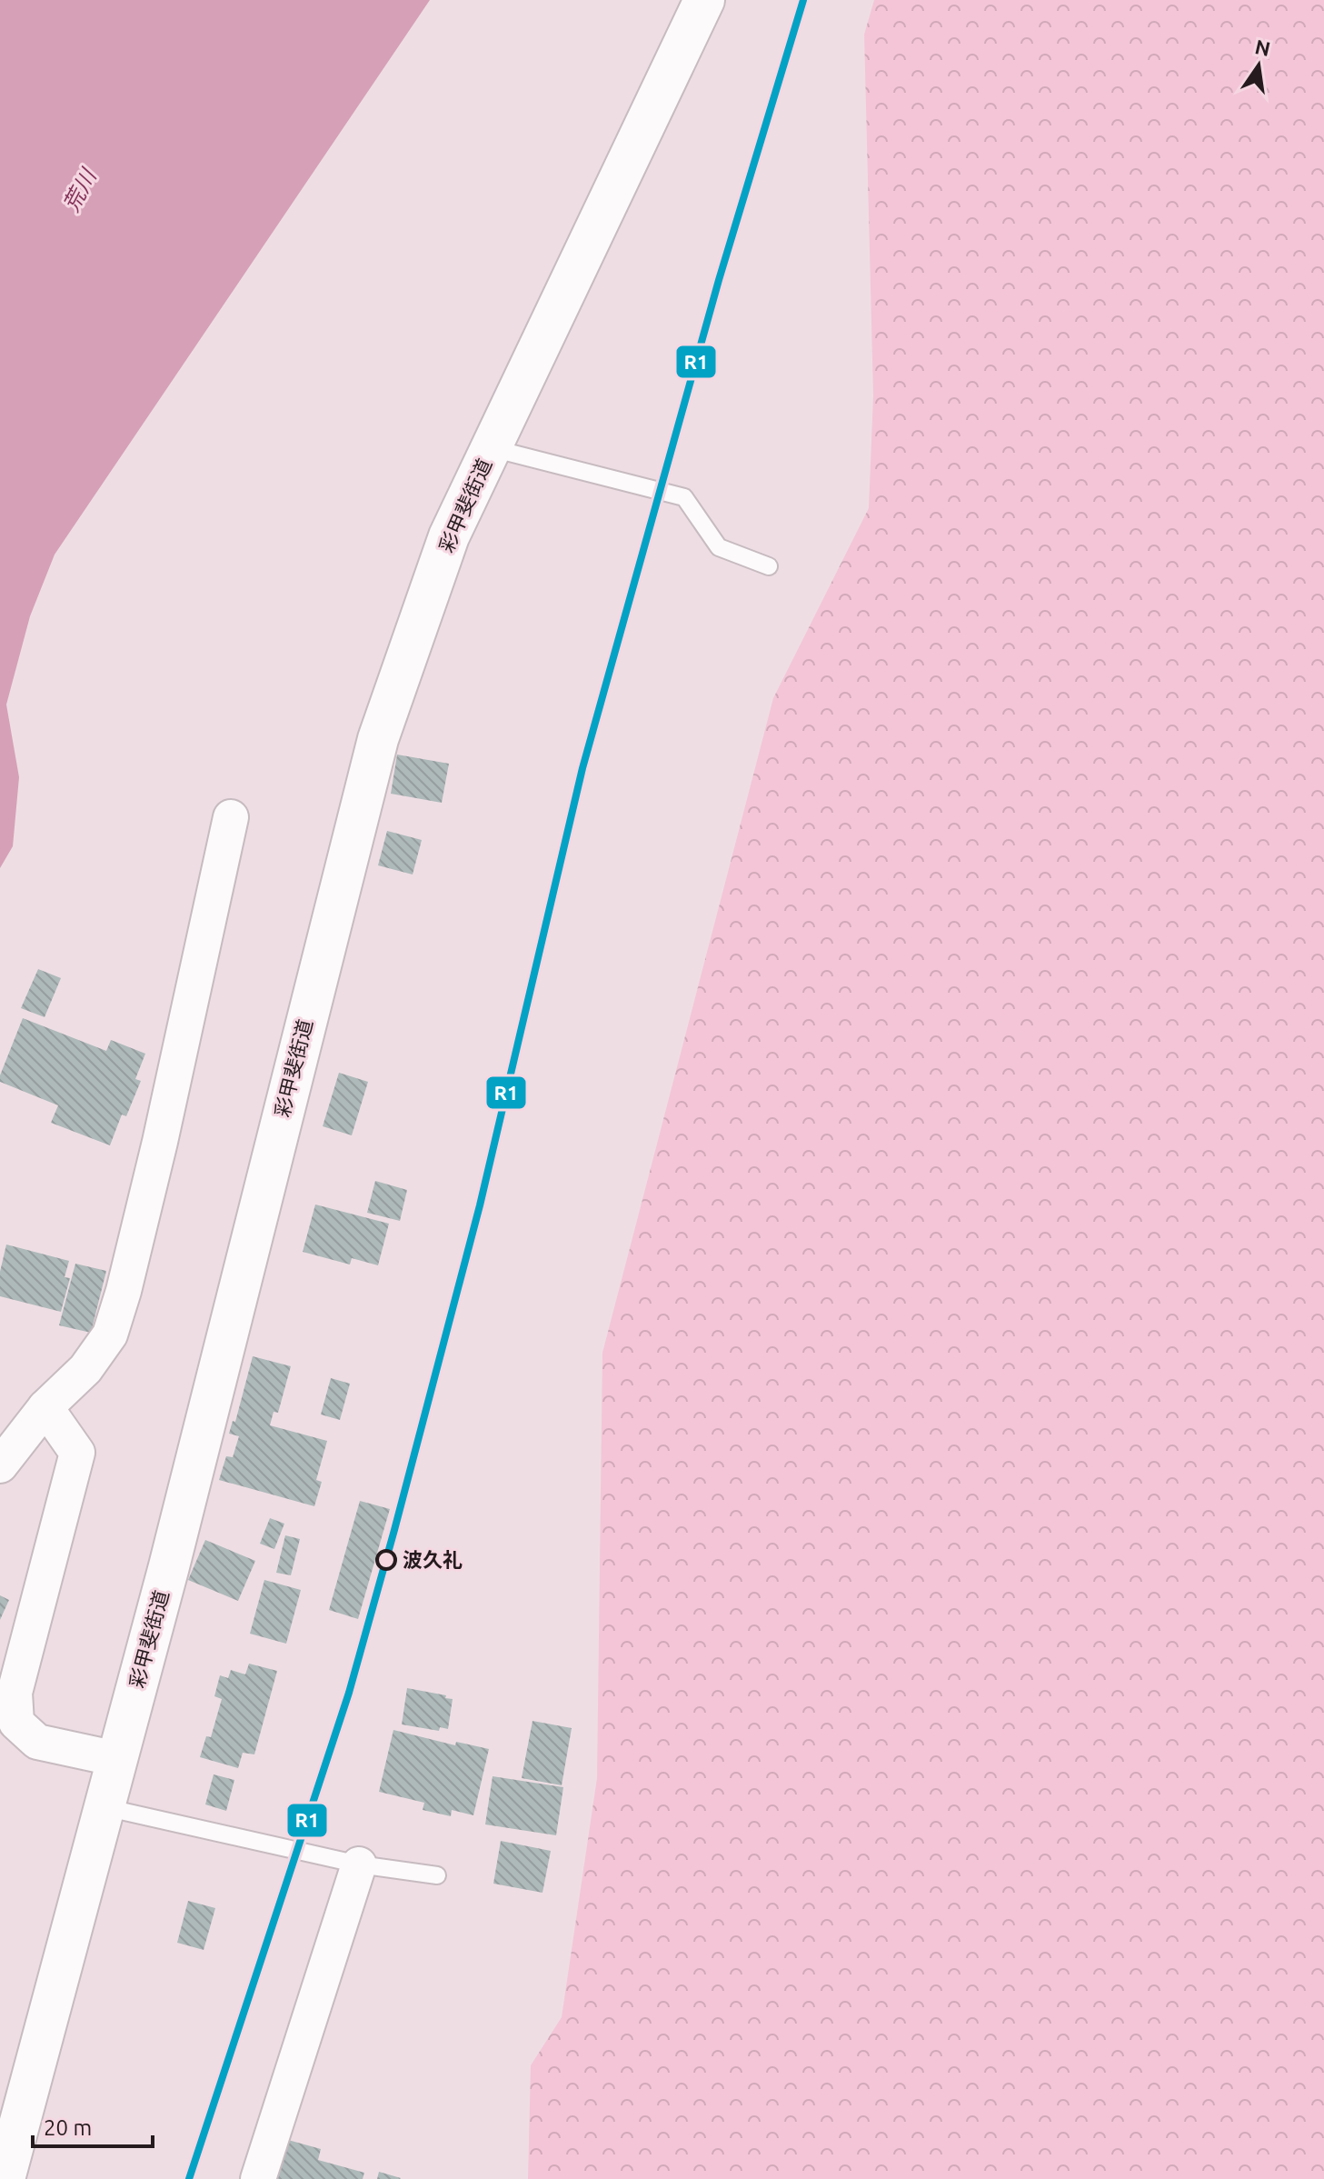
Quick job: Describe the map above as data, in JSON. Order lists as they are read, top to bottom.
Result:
{
  "streets": {
    "highway": ["彩甲斐街道"]
  },
  "water": ["荒川"],
  "places": ["波久礼"],
  "lines": ["transit line R1"],
  "scale_bar": "20 m",
  "north": "top"
}
